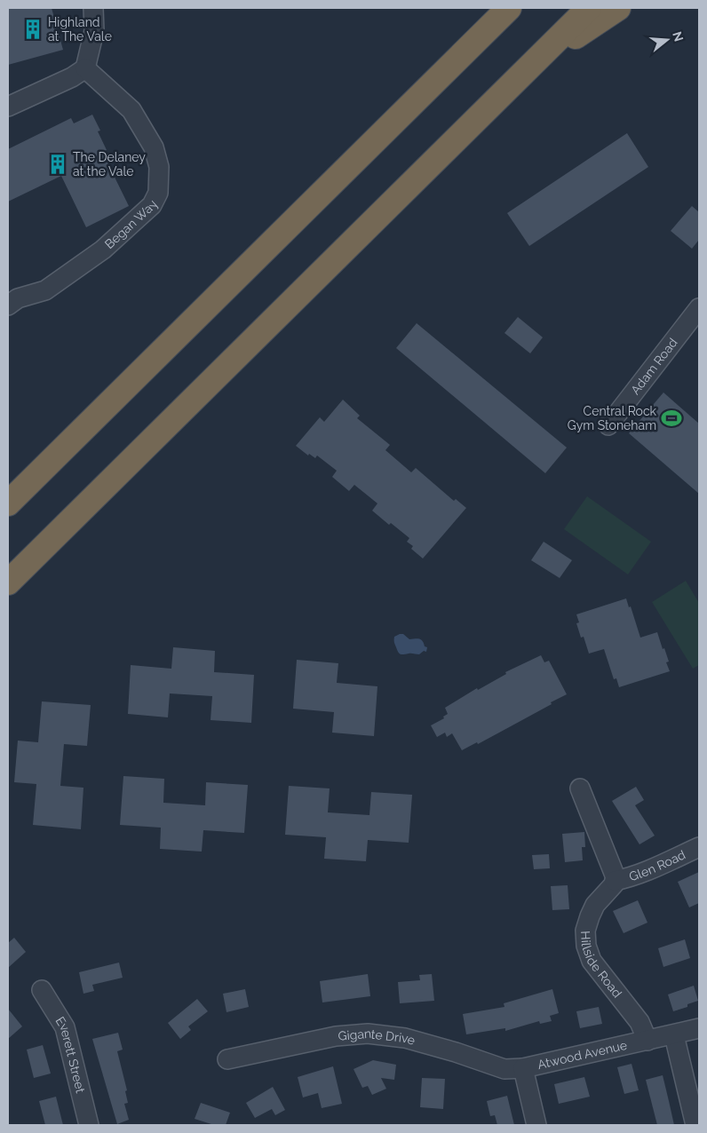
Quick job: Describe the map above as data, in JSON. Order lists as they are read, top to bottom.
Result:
{
  "streets": {
    "street": [
      "Began Way",
      "Adam Road",
      "Glen Road",
      "Hillside Road",
      "Gigante Drive",
      "Atwood Avenue",
      "Everett Street"
    ]
  },
  "crossings": [
    ["Glen Road", "Hillside Road"],
    ["Hillside Road", "Atwood Avenue"],
    ["Gigante Drive", "Atwood Avenue"]
  ],
  "places": {
    "building": ["Highland at The Vale", "The Delaney at the Vale"],
    "sports": ["Central Rock Gym Stoneham"]
  },
  "north": "right"
}
